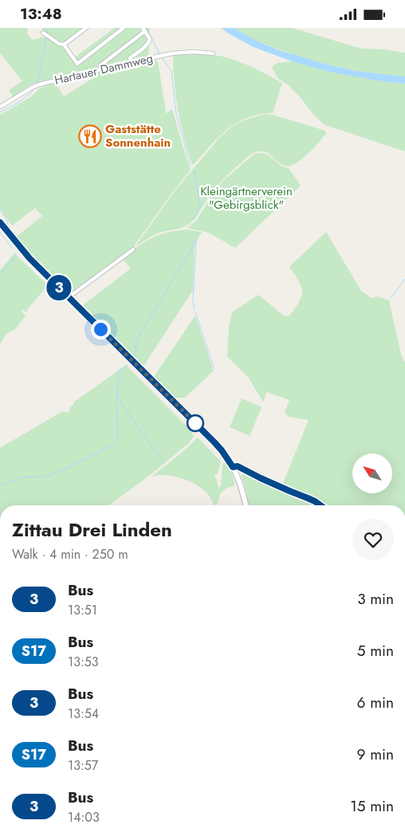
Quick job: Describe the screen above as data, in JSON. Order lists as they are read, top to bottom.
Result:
{
  "streets": {
    "street": ["Hartauer Dammweg"]
  },
  "parks": ["Kleingärtnerverein \"Gebirgsblick\""],
  "places": {
    "restaurant": ["Gaststätte Sonnenhain"]
  },
  "lines": ["bus line 3"],
  "north": "top left",
  "page": {
    "status": "13:48",
    "on_map": "3",
    "heading": ["Zittau Drei Linden", "Walk · 4 min · 250 m"],
    "list": [
      {
        "mark": "3",
        "name": "Bus",
        "note": "13:51",
        "value": "3 min"
      },
      {
        "mark": "S17",
        "name": "Bus",
        "note": "13:53",
        "value": "5 min"
      },
      {
        "mark": "3",
        "name": "Bus",
        "note": "13:54",
        "value": "6 min"
      },
      {
        "mark": "S17",
        "name": "Bus",
        "note": "13:57",
        "value": "9 min"
      },
      {
        "mark": "3",
        "name": "Bus",
        "note": "14:03",
        "value": "15 min"
      }
    ]
  }
}
